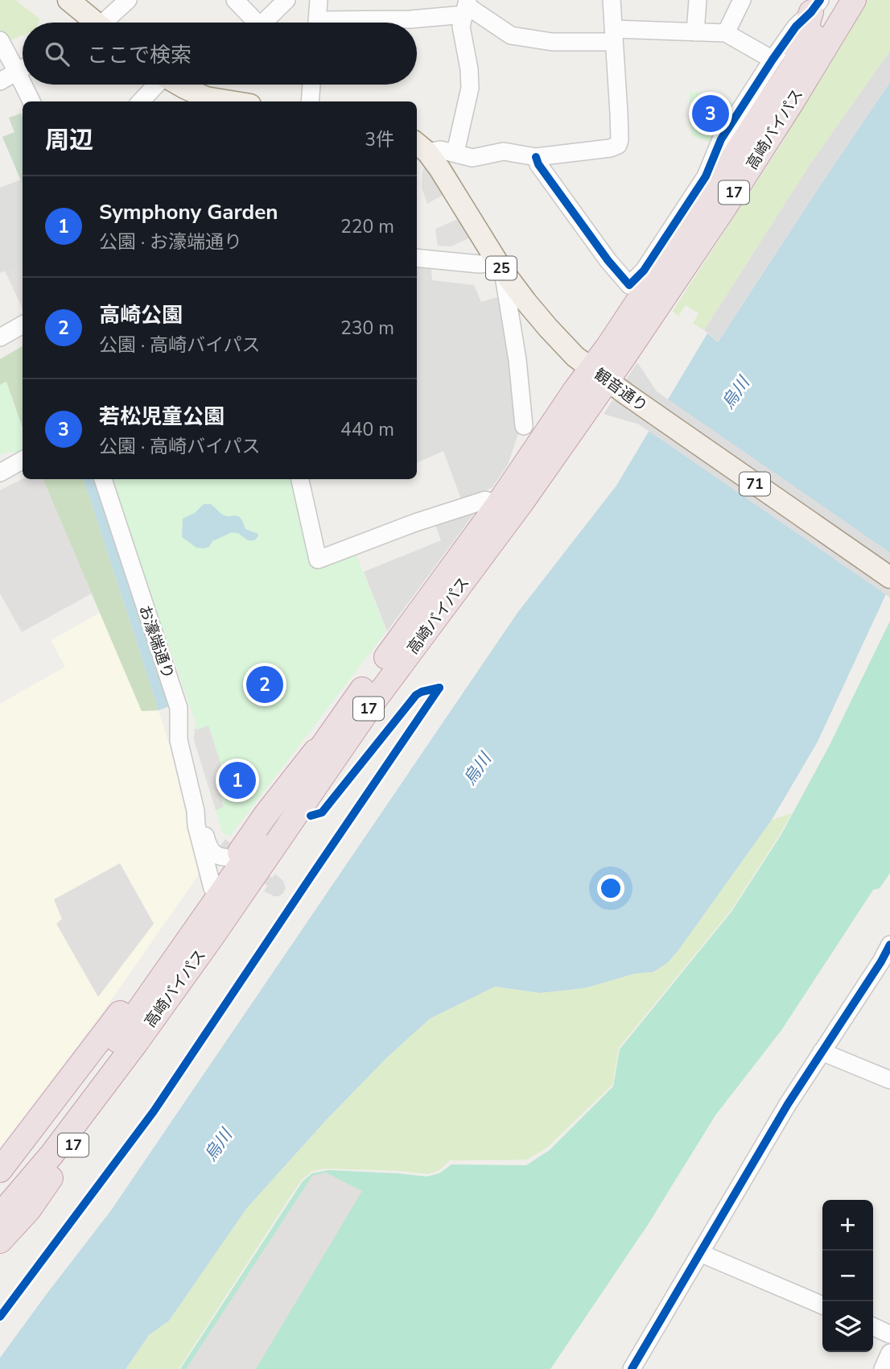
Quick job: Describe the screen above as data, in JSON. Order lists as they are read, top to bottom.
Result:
{
  "streets": {
    "highway": ["高崎バイパス", "17"],
    "main road": ["25", "観音通り", "71"],
    "street": ["お濠端通り"]
  },
  "crossings": [
    ["高崎バイパス", "17"],
    ["高崎バイパス", "観音通り"]
  ],
  "water": ["烏川"],
  "page": {
    "search": "ここで検索",
    "pins": ["3", "2", "1"],
    "heading": ["周辺", "3件"],
    "list": [
      {
        "mark": "1",
        "name": "Symphony Garden",
        "note": "公園 · お濠端通り",
        "value": "220 m"
      },
      {
        "mark": "2",
        "name": "高崎公園",
        "note": "公園 · 高崎バイパス",
        "value": "230 m"
      },
      {
        "mark": "3",
        "name": "若松児童公園",
        "note": "公園 · 高崎バイパス",
        "value": "440 m"
      }
    ],
    "map_buttons": ["+", "−"]
  }
}
